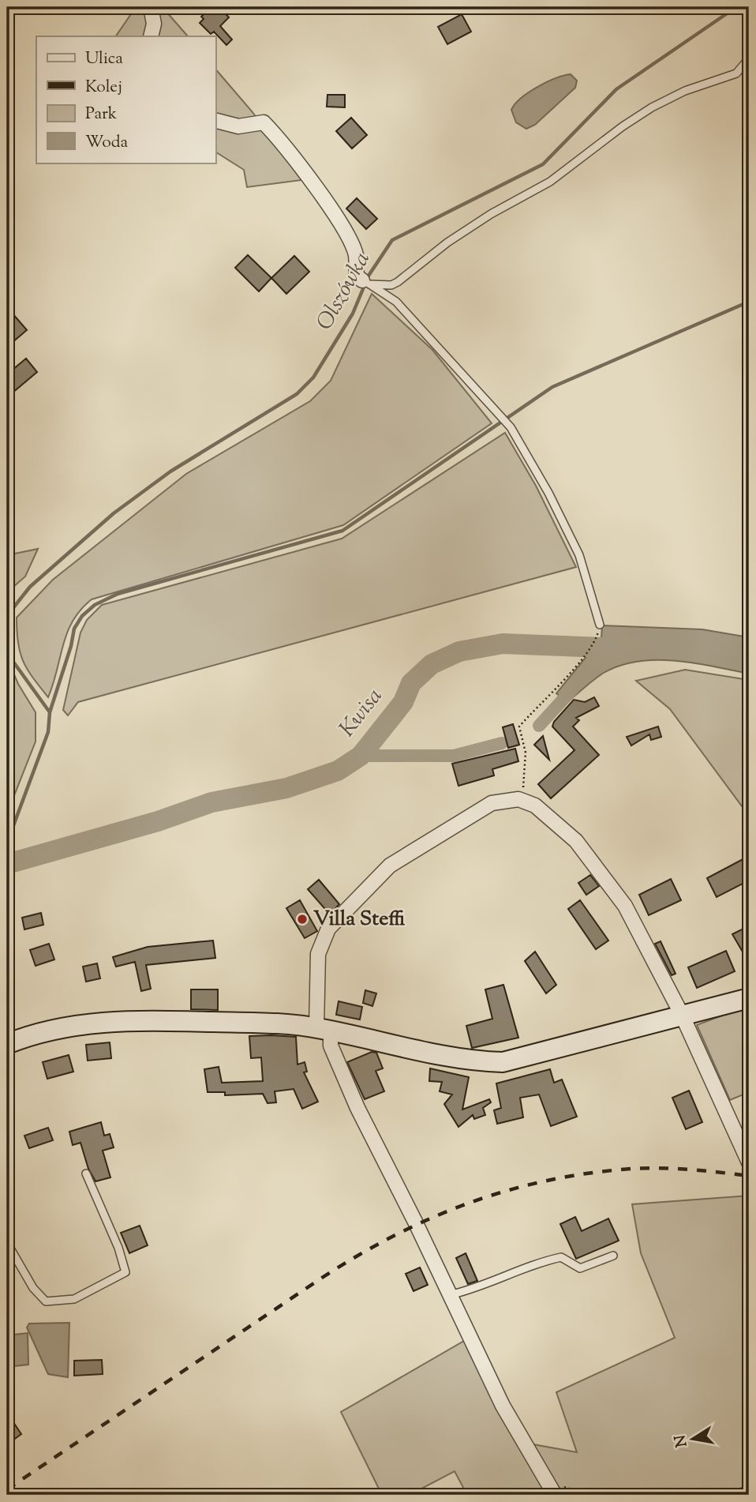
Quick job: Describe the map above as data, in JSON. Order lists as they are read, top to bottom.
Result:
{
  "water": ["Olszówka", "Kwisa"],
  "places": ["Villa Steffi"],
  "legend": [
    "Ulica",
    "Kolej",
    "Park",
    "Woda"
  ],
  "north": "left"
}
